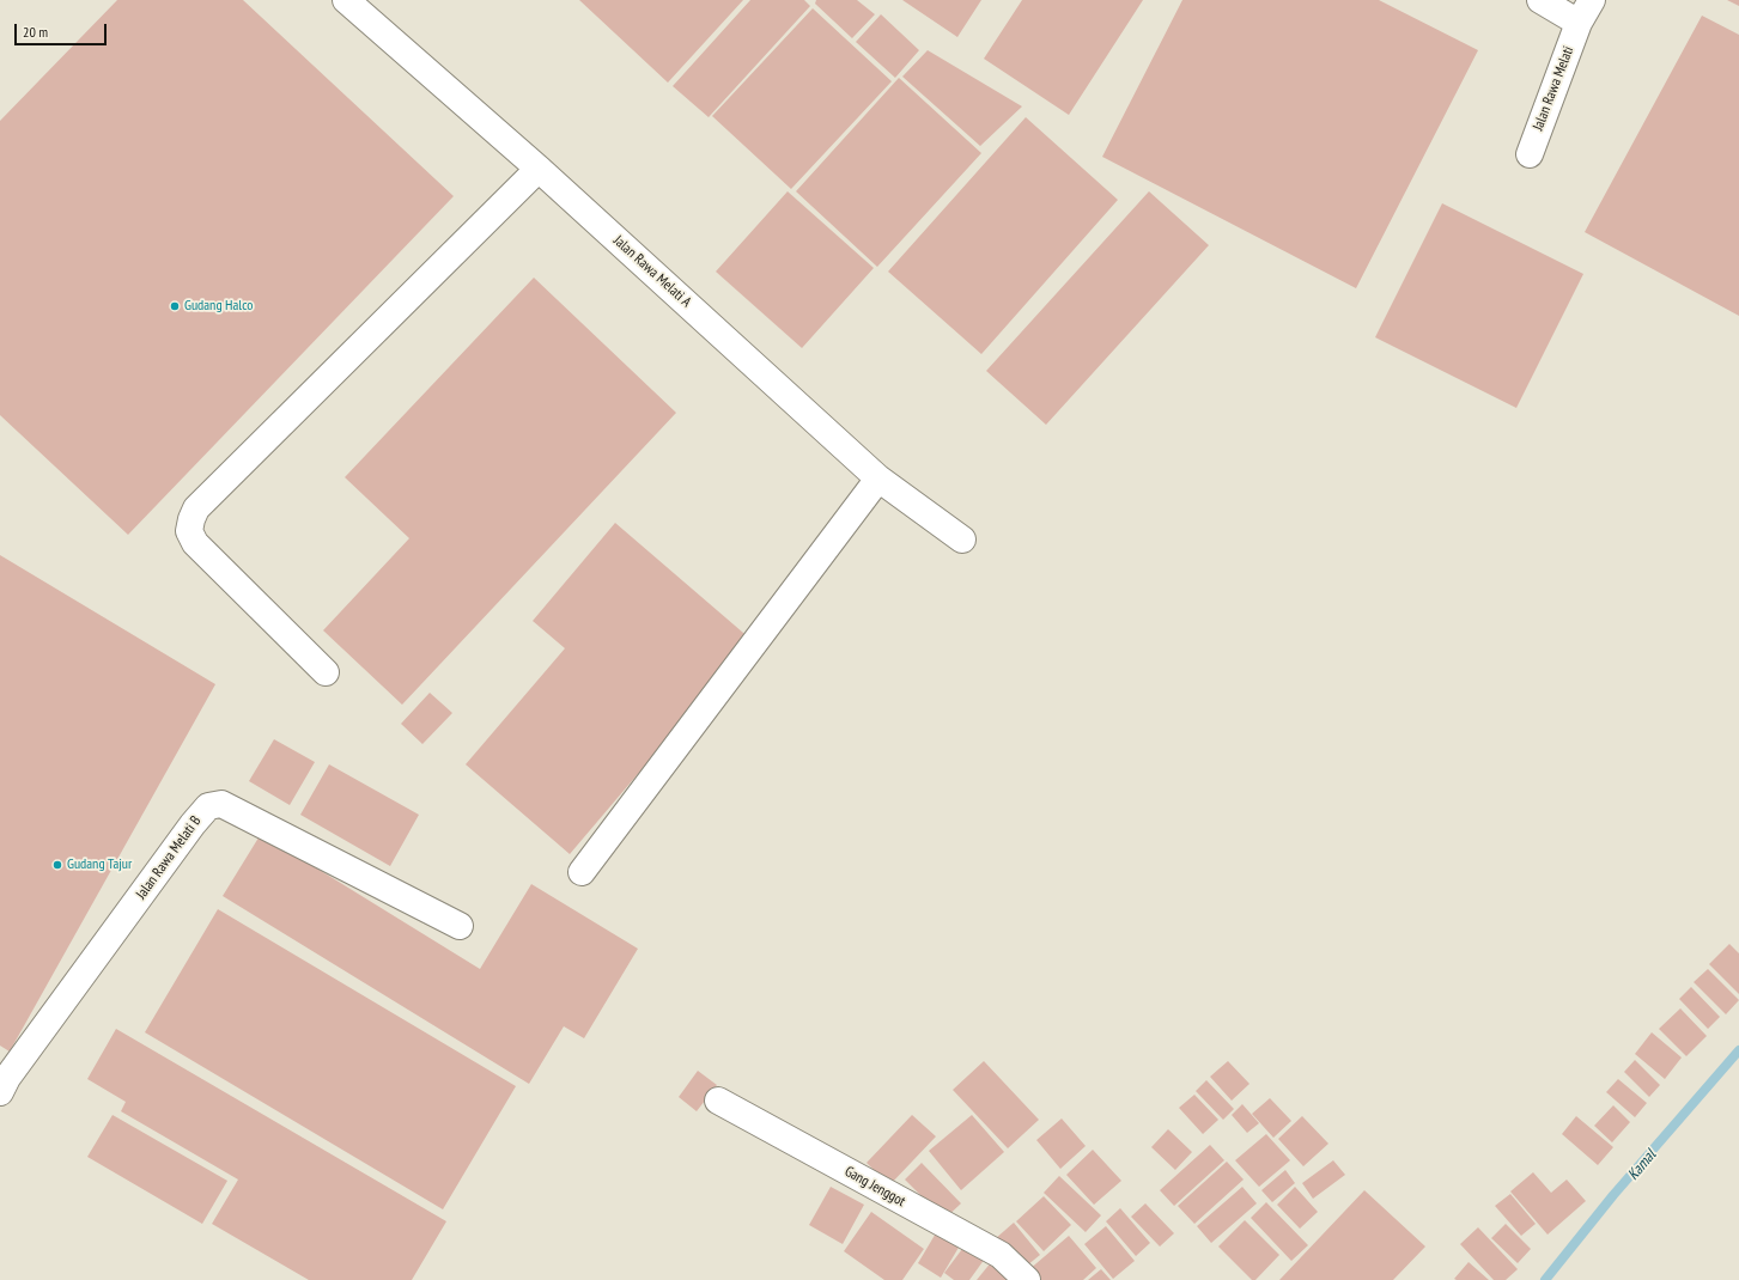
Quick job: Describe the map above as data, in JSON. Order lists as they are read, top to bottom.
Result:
{
  "streets": {
    "street": [
      "Jalan Rawa Melati",
      "Jalan Rawa Melati A",
      "Jalan Rawa Melati B",
      "Gang Jenggot"
    ]
  },
  "water": ["Kamal"],
  "places": ["Gudang Halco", "Gudang Tajur"],
  "scale_bar": "20 m"
}
